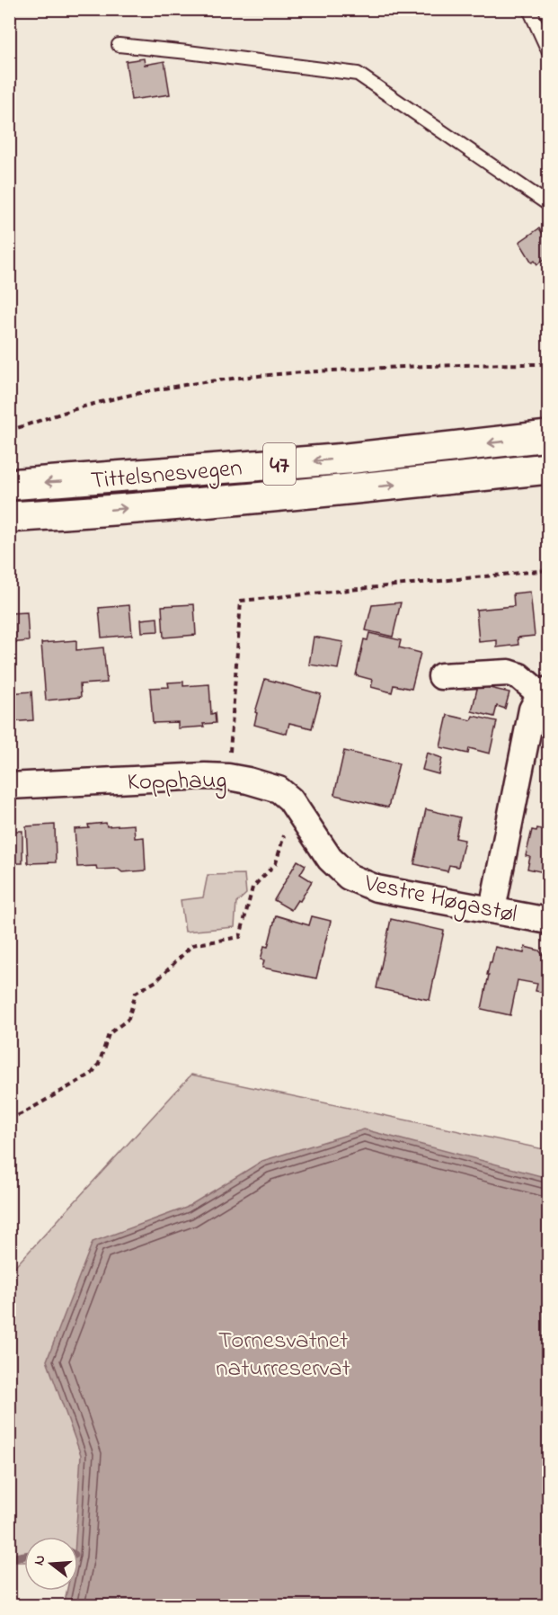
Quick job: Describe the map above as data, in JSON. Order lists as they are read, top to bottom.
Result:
{
  "streets": {
    "main road": ["47", "Tittelsnesvegen"],
    "street": ["Kopphaug", "Vestre Høgastøl"]
  },
  "crossings": [
    ["Kopphaug", "Vestre Høgastøl"]
  ],
  "parks": ["Tornesvatnet naturreservat"],
  "north": "left"
}
